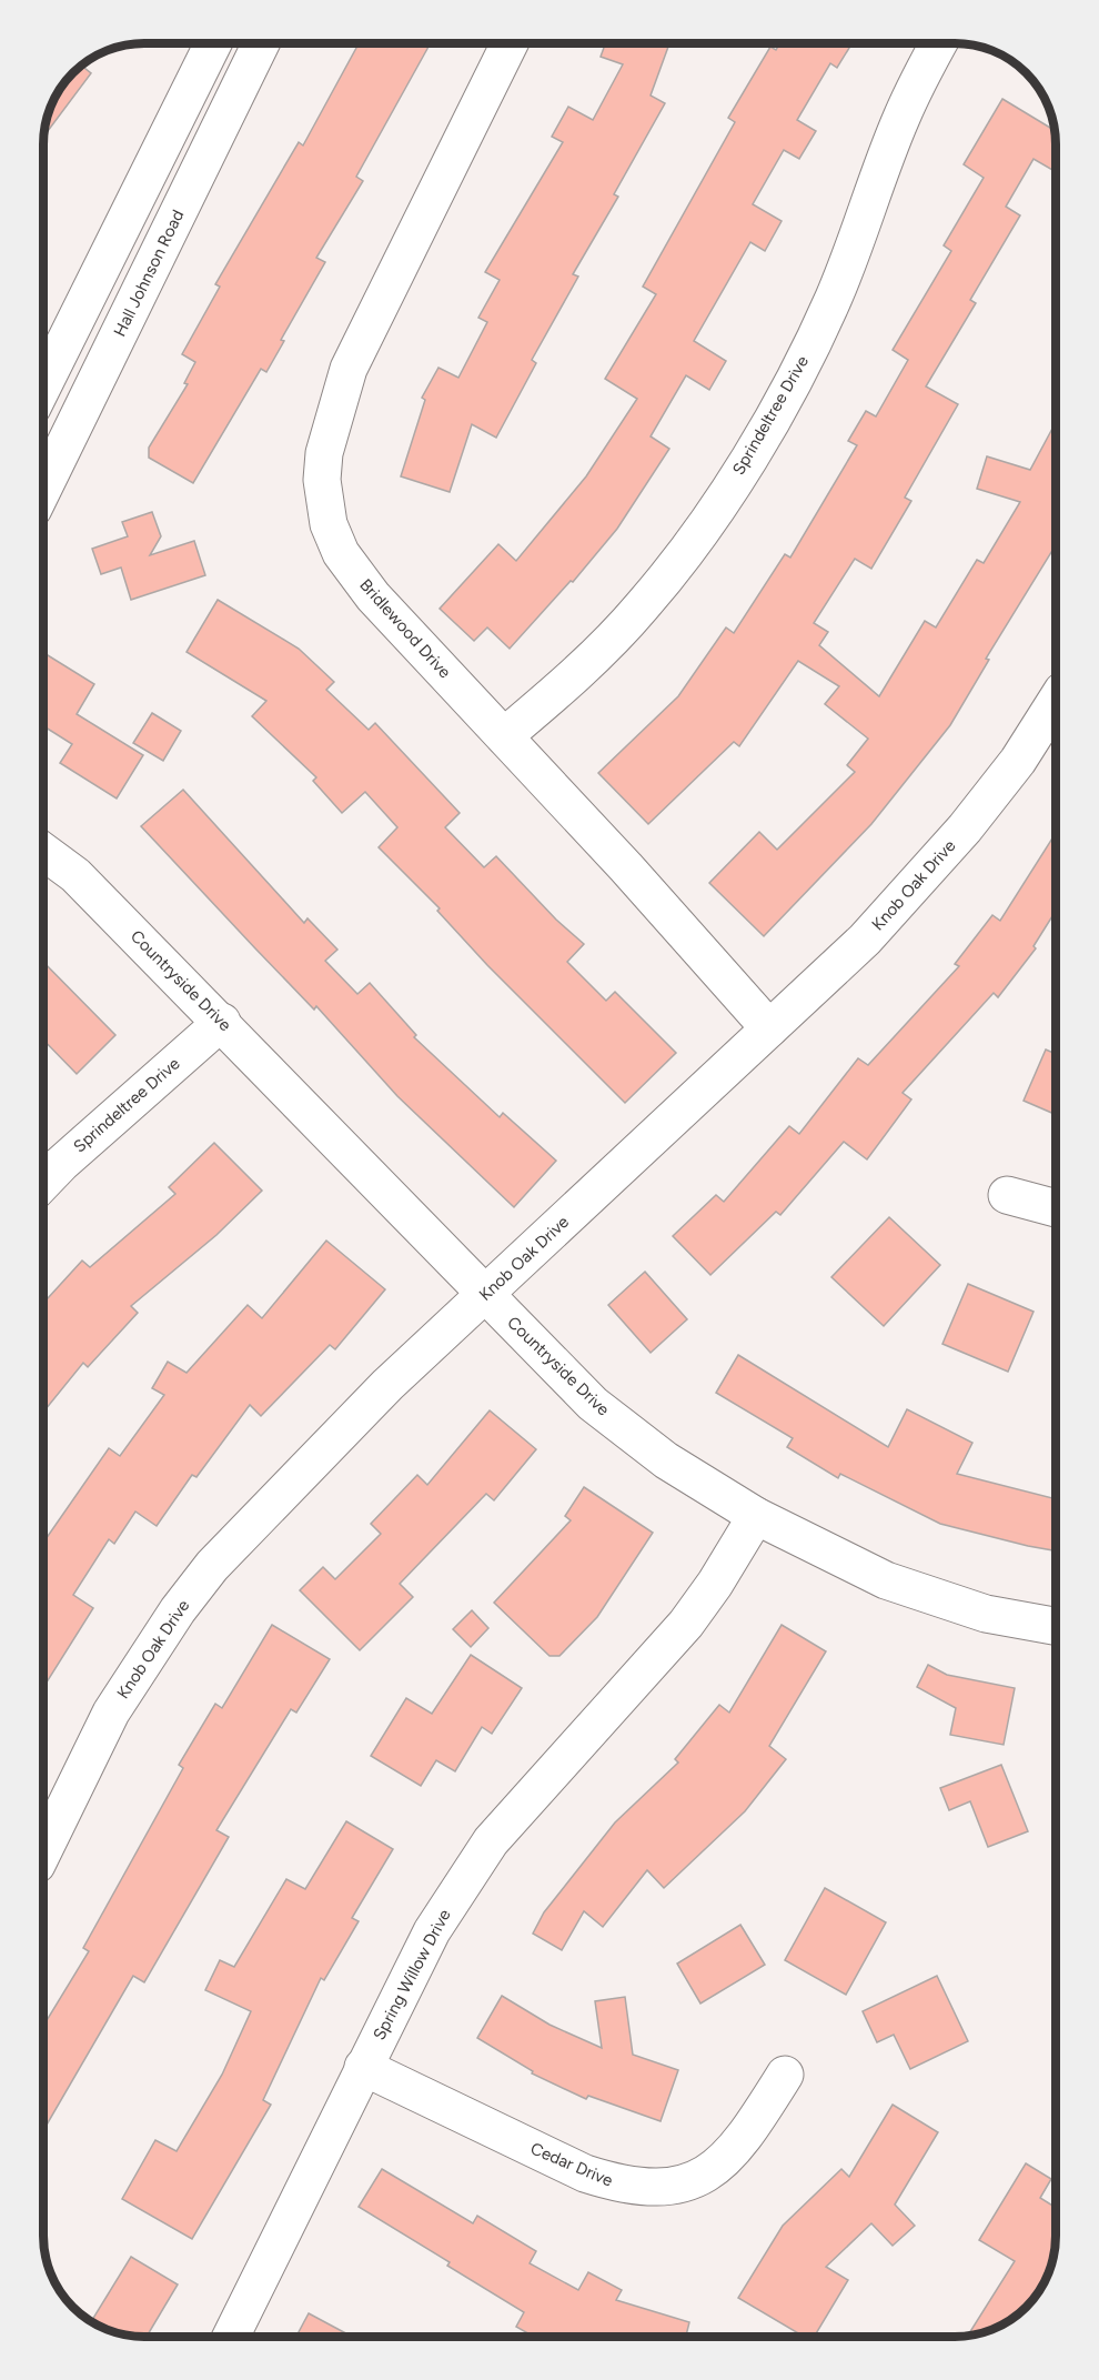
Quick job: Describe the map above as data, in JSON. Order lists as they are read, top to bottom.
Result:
{
  "streets": {
    "street": [
      "Hall Johnson Road",
      "Sprindeltree Drive",
      "Bridlewood Drive",
      "Knob Oak Drive",
      "Countryside Drive",
      "Spring Willow Drive",
      "Cedar Drive"
    ]
  },
  "crossings": [
    ["Sprindeltree Drive", "Bridlewood Drive"],
    ["Sprindeltree Drive", "Countryside Drive"],
    ["Bridlewood Drive", "Knob Oak Drive"],
    ["Knob Oak Drive", "Countryside Drive"],
    ["Countryside Drive", "Spring Willow Drive"],
    ["Spring Willow Drive", "Cedar Drive"]
  ]
}
